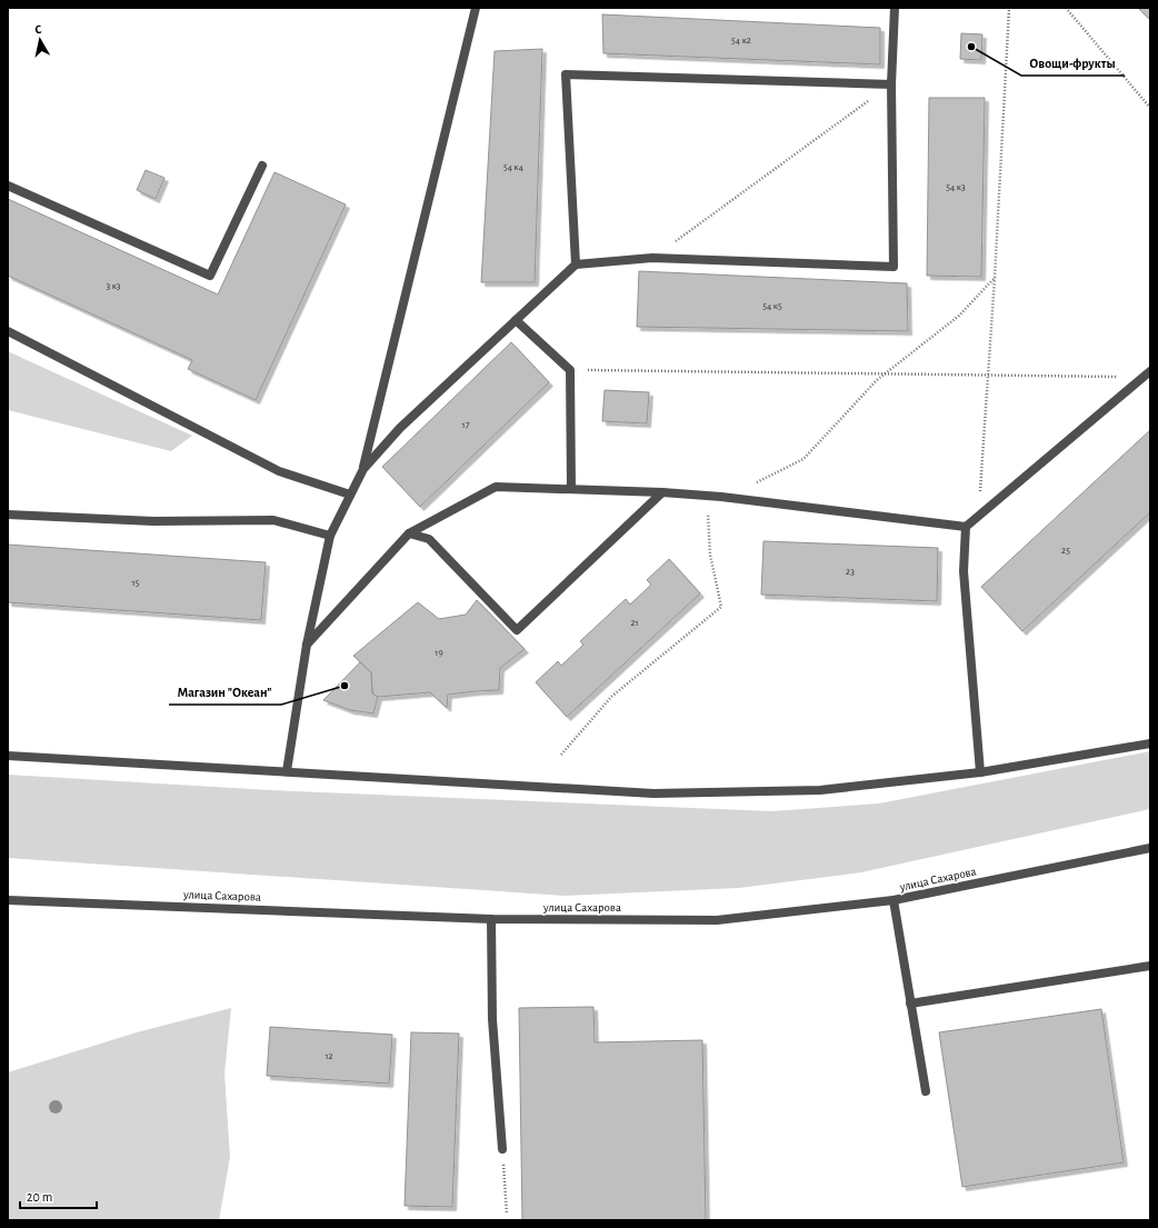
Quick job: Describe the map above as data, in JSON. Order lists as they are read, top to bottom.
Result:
{
  "streets": {
    "street": ["улица Сахарова"]
  },
  "places": ["Овощи-фрукты", "Магазин \"Океан\""],
  "house_numbers": [
    "54 к2",
    "54 к4",
    "54 к3",
    "3 к3",
    "54 к5",
    "17",
    "25",
    "23",
    "15",
    "21",
    "19",
    "12"
  ],
  "scale_bar": "20 m",
  "north": "top"
}
